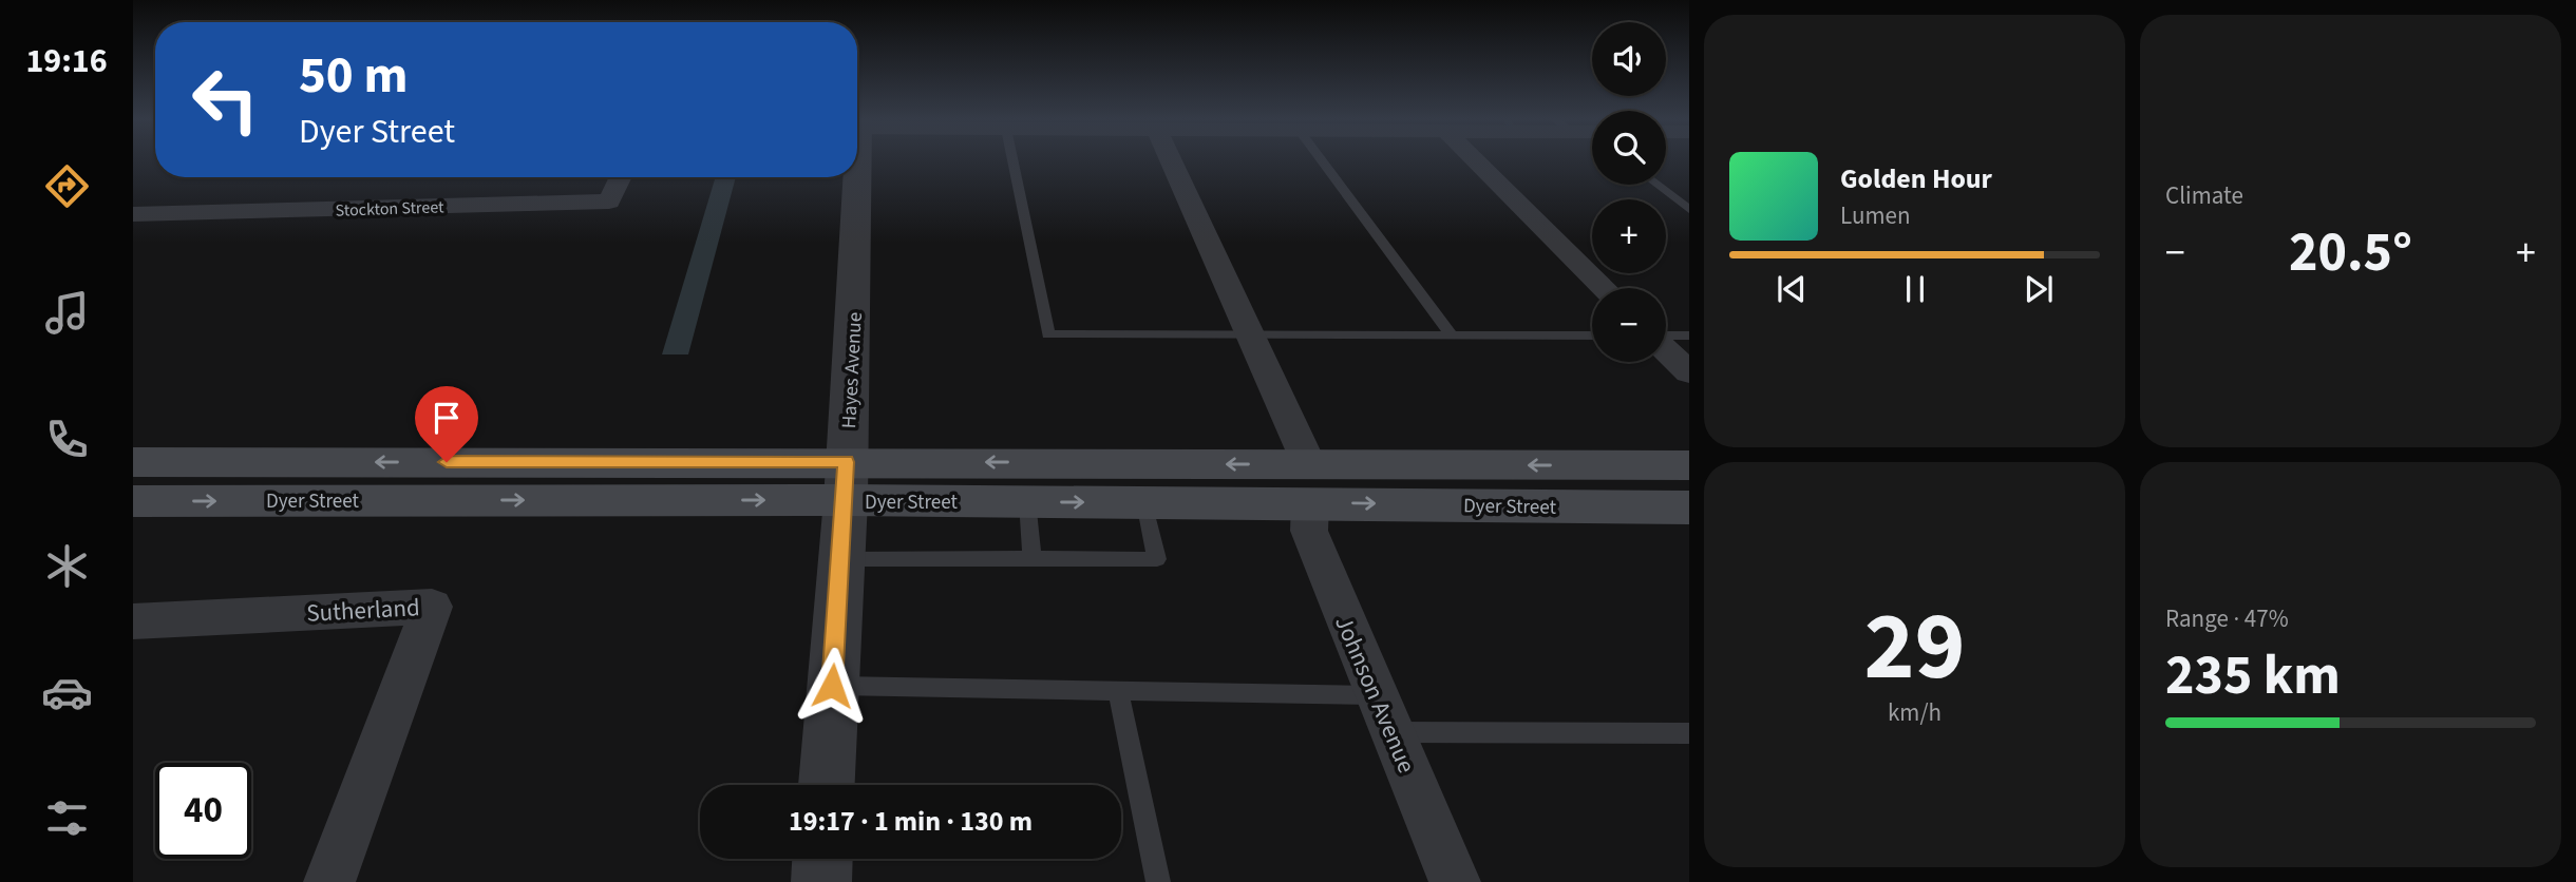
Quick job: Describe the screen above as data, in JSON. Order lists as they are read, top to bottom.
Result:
{
  "streets": {
    "main road": ["Dyer Street"],
    "street": [
      "Stockton Street",
      "Hayes Avenue",
      "Sutherland",
      "Johnson Avenue"
    ]
  },
  "crossings": [
    ["Hayes Avenue", "Dyer Street"],
    ["Dyer Street", "Johnson Avenue"]
  ],
  "page": {
    "tabs": "19:16",
    "tile": [
      "Climate",
      ["29", "km/h"],
      ["Range · 47%", "235 km"]
    ],
    "map_buttons": ["+", "−"],
    "turn": ["50 m", "Dyer Street"],
    "song": ["Golden Hour", "Lumen"],
    "heat": ["−", "20.5°", "+"],
    "limit": "40",
    "trip": "19:17 · 1 min · 130 m"
  }
}
